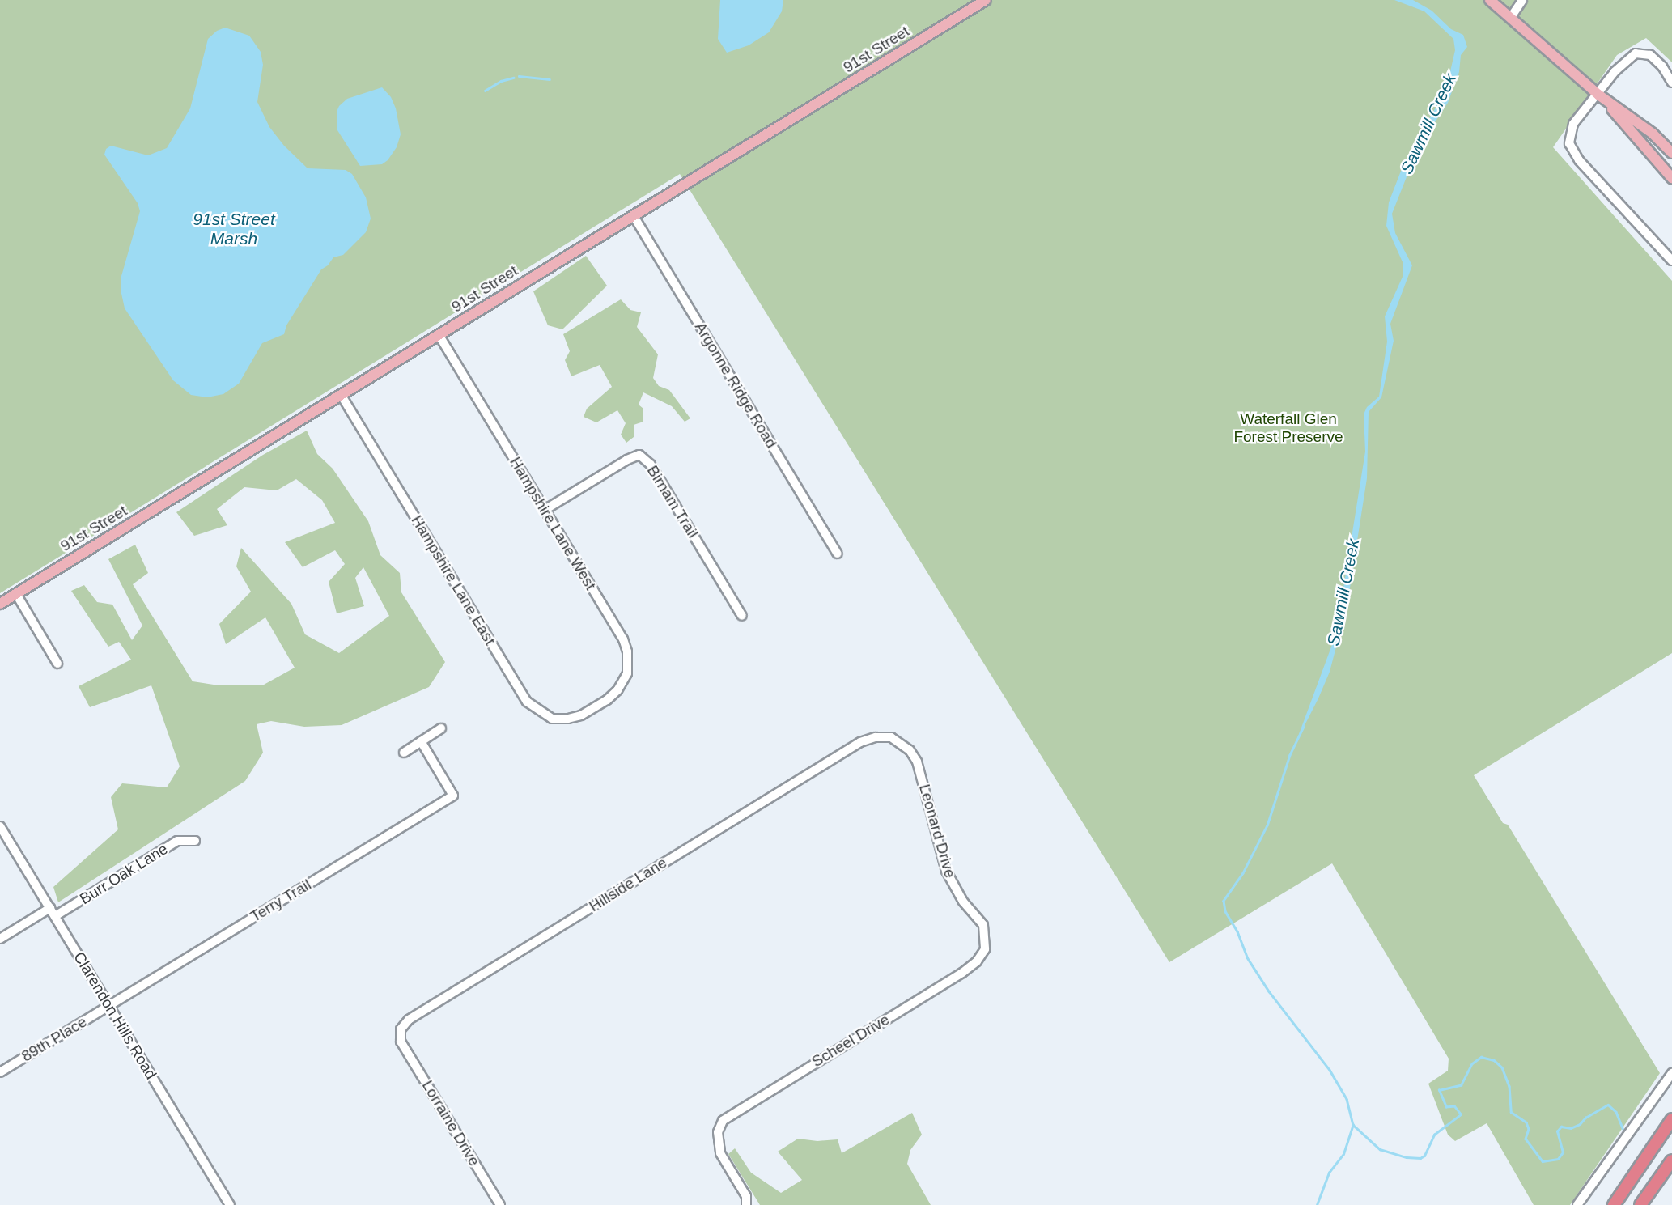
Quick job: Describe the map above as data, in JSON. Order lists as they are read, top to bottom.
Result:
{
  "streets": {
    "main road": ["91st Street"],
    "street": [
      "Argonne Ridge Road",
      "Birnam Trail",
      "Hampshire Lane West",
      "Hampshire Lane East",
      "Leonard Drive",
      "Burr Oak Lane",
      "Hillside Lane",
      "Terry Trail",
      "Clarendon Hills Road",
      "89th Place",
      "Scheel Drive",
      "Lorraine Drive"
    ]
  },
  "crossings": [
    ["91st Street", "Argonne Ridge Road"],
    ["91st Street", "Hampshire Lane West"],
    ["91st Street", "Hampshire Lane East"],
    ["Birnam Trail", "Hampshire Lane West"],
    ["Hampshire Lane West", "Hampshire Lane East"],
    ["Leonard Drive", "Hillside Lane"],
    ["Leonard Drive", "Scheel Drive"],
    ["Burr Oak Lane", "Clarendon Hills Road"],
    ["Hillside Lane", "Lorraine Drive"],
    ["Terry Trail", "Clarendon Hills Road"],
    ["Terry Trail", "89th Place"],
    ["Clarendon Hills Road", "89th Place"]
  ],
  "water": ["Sawmill Creek", "91st Street Marsh"],
  "parks": ["Waterfall Glen Forest Preserve"]
}
